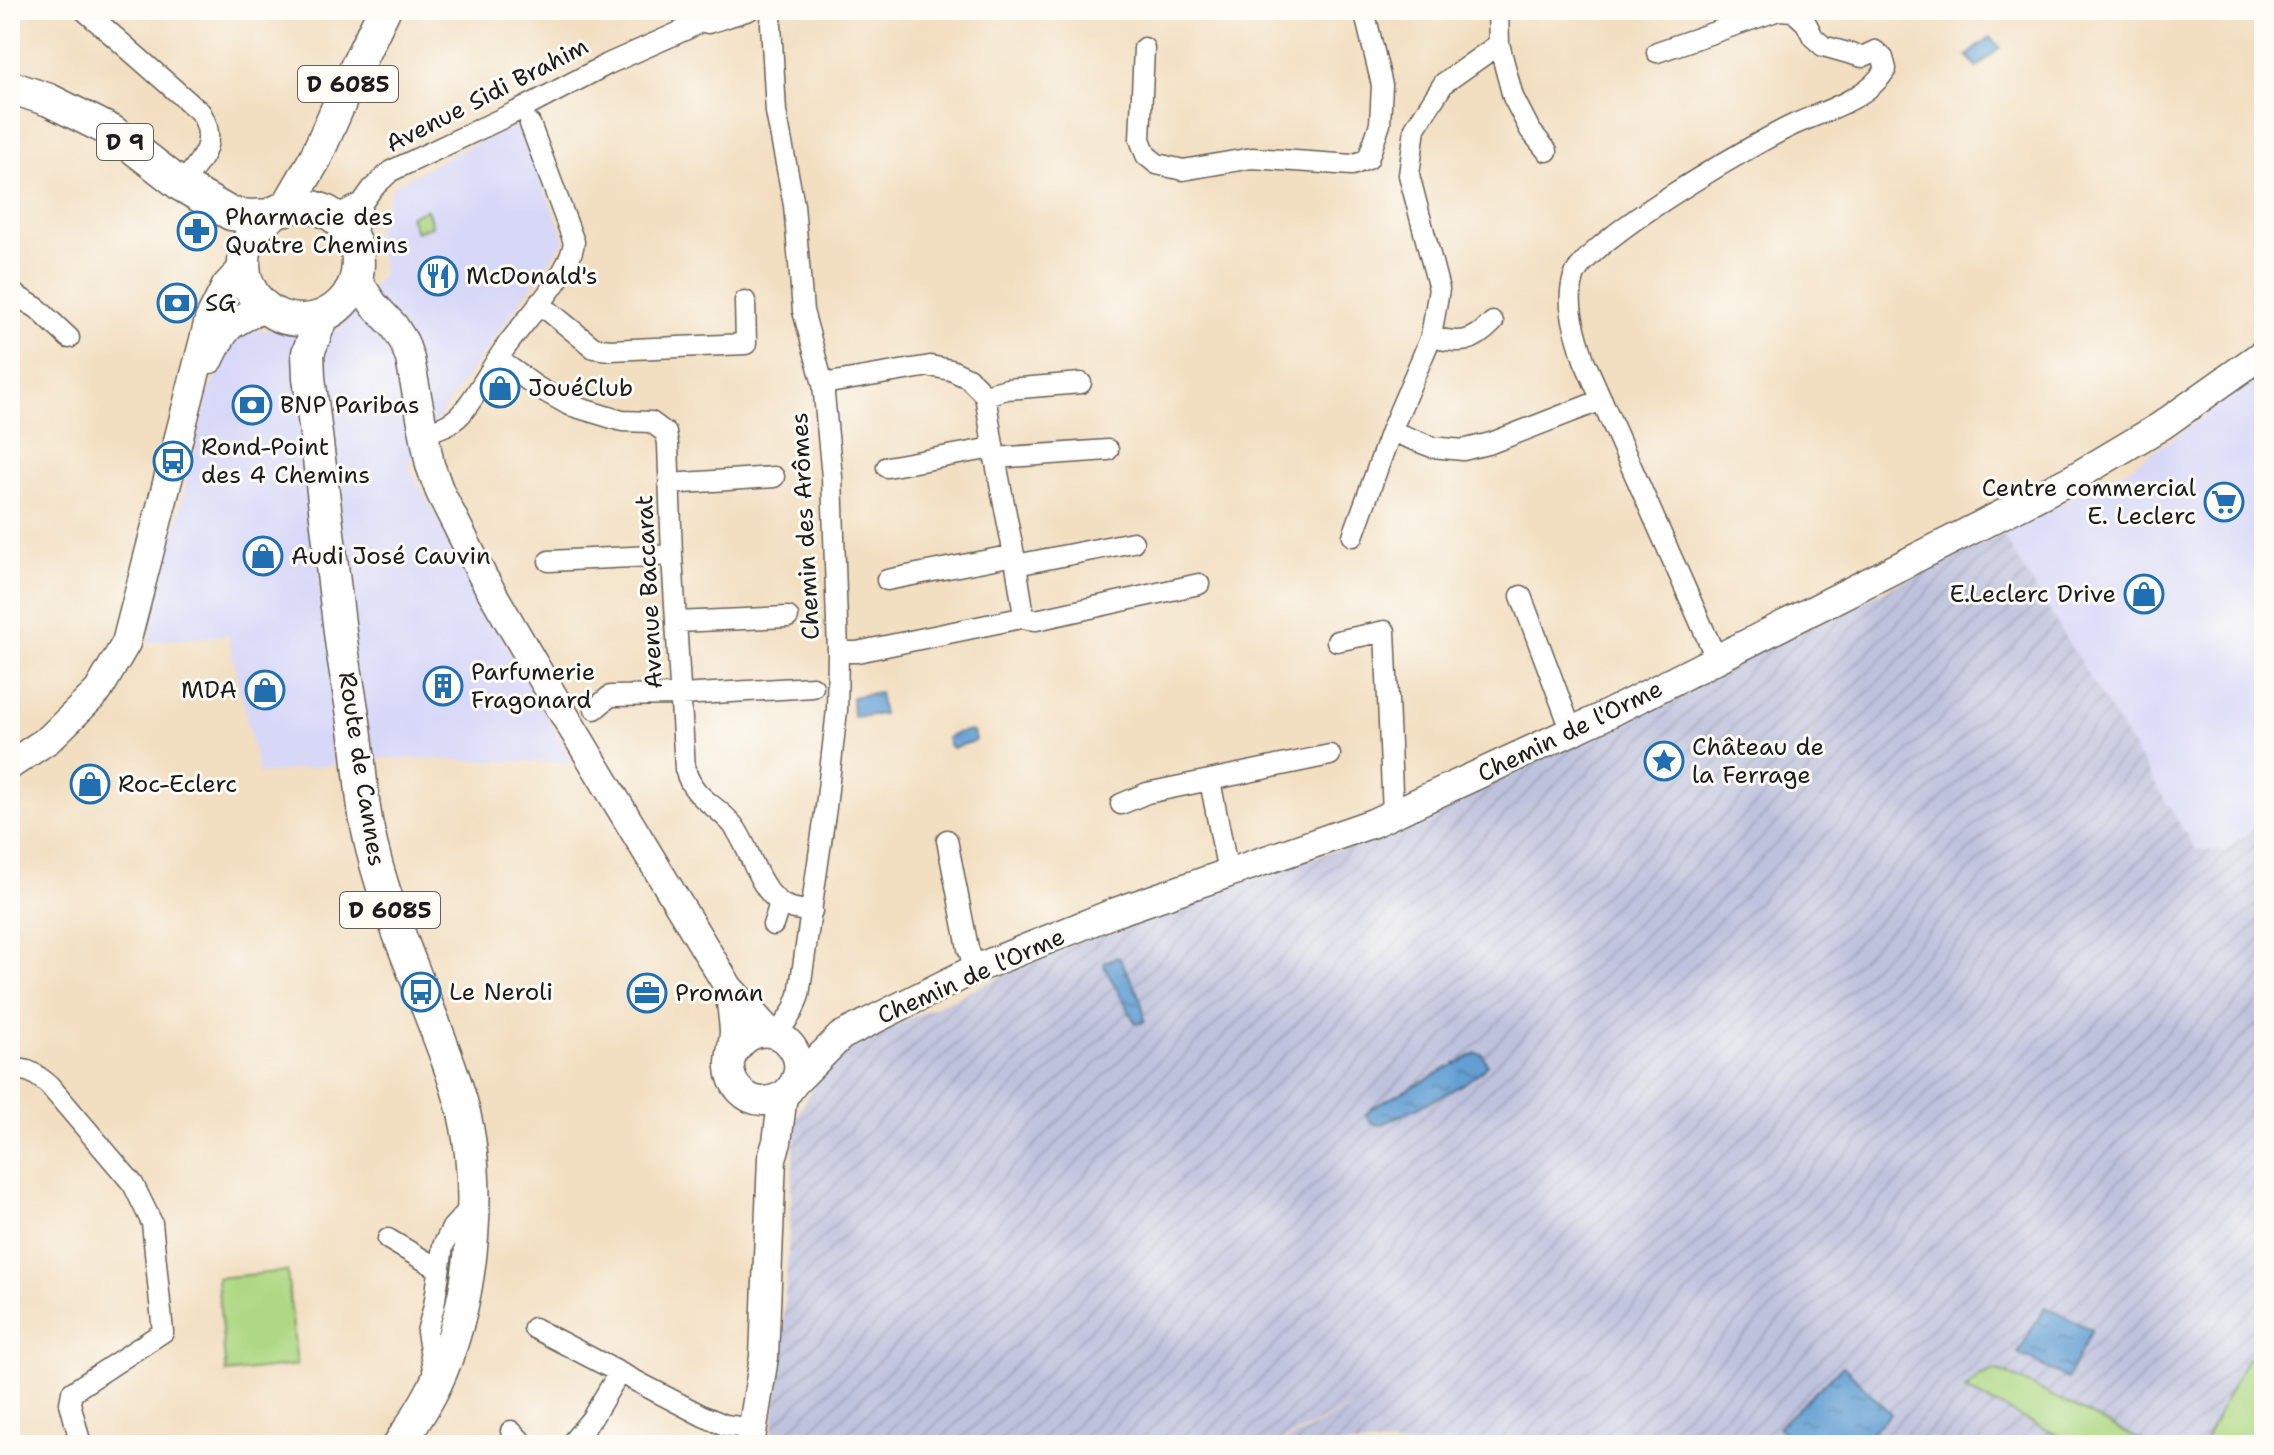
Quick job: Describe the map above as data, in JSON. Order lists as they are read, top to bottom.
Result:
{
  "streets": {
    "main road": ["D 6085", "D 9", "Route de Cannes"],
    "street": [
      "Avenue Sidi Brahim",
      "Chemin des Arômes",
      "Avenue Baccarat",
      "Chemin de l'Orme"
    ]
  },
  "crossings": [
    ["D 6085", "Avenue Sidi Brahim"],
    ["D 6085", "D 9"],
    ["D 6085", "Route de Cannes"],
    ["Avenue Sidi Brahim", "D 9"],
    ["Avenue Sidi Brahim", "Route de Cannes"],
    ["D 9", "Route de Cannes"],
    ["Chemin des Arômes", "Chemin de l'Orme"]
  ],
  "places": {
    "pharmacy": ["Pharmacie des Quatre Chemins"],
    "restaurant": ["McDonald's"],
    "bank": ["SG", "BNP Paribas"],
    "shop": [
      "JouéClub",
      "Audi José Cauvin",
      "E.Leclerc Drive",
      "MDA",
      "Roc-Eclerc"
    ],
    "bus stop": ["Rond-Point des 4 Chemins", "Le Neroli"],
    "supermarket": ["Centre commercial E. Leclerc"],
    "building": ["Parfumerie Fragonard"],
    "place": ["Château de la Ferrage"],
    "office": ["Proman"]
  }
}
